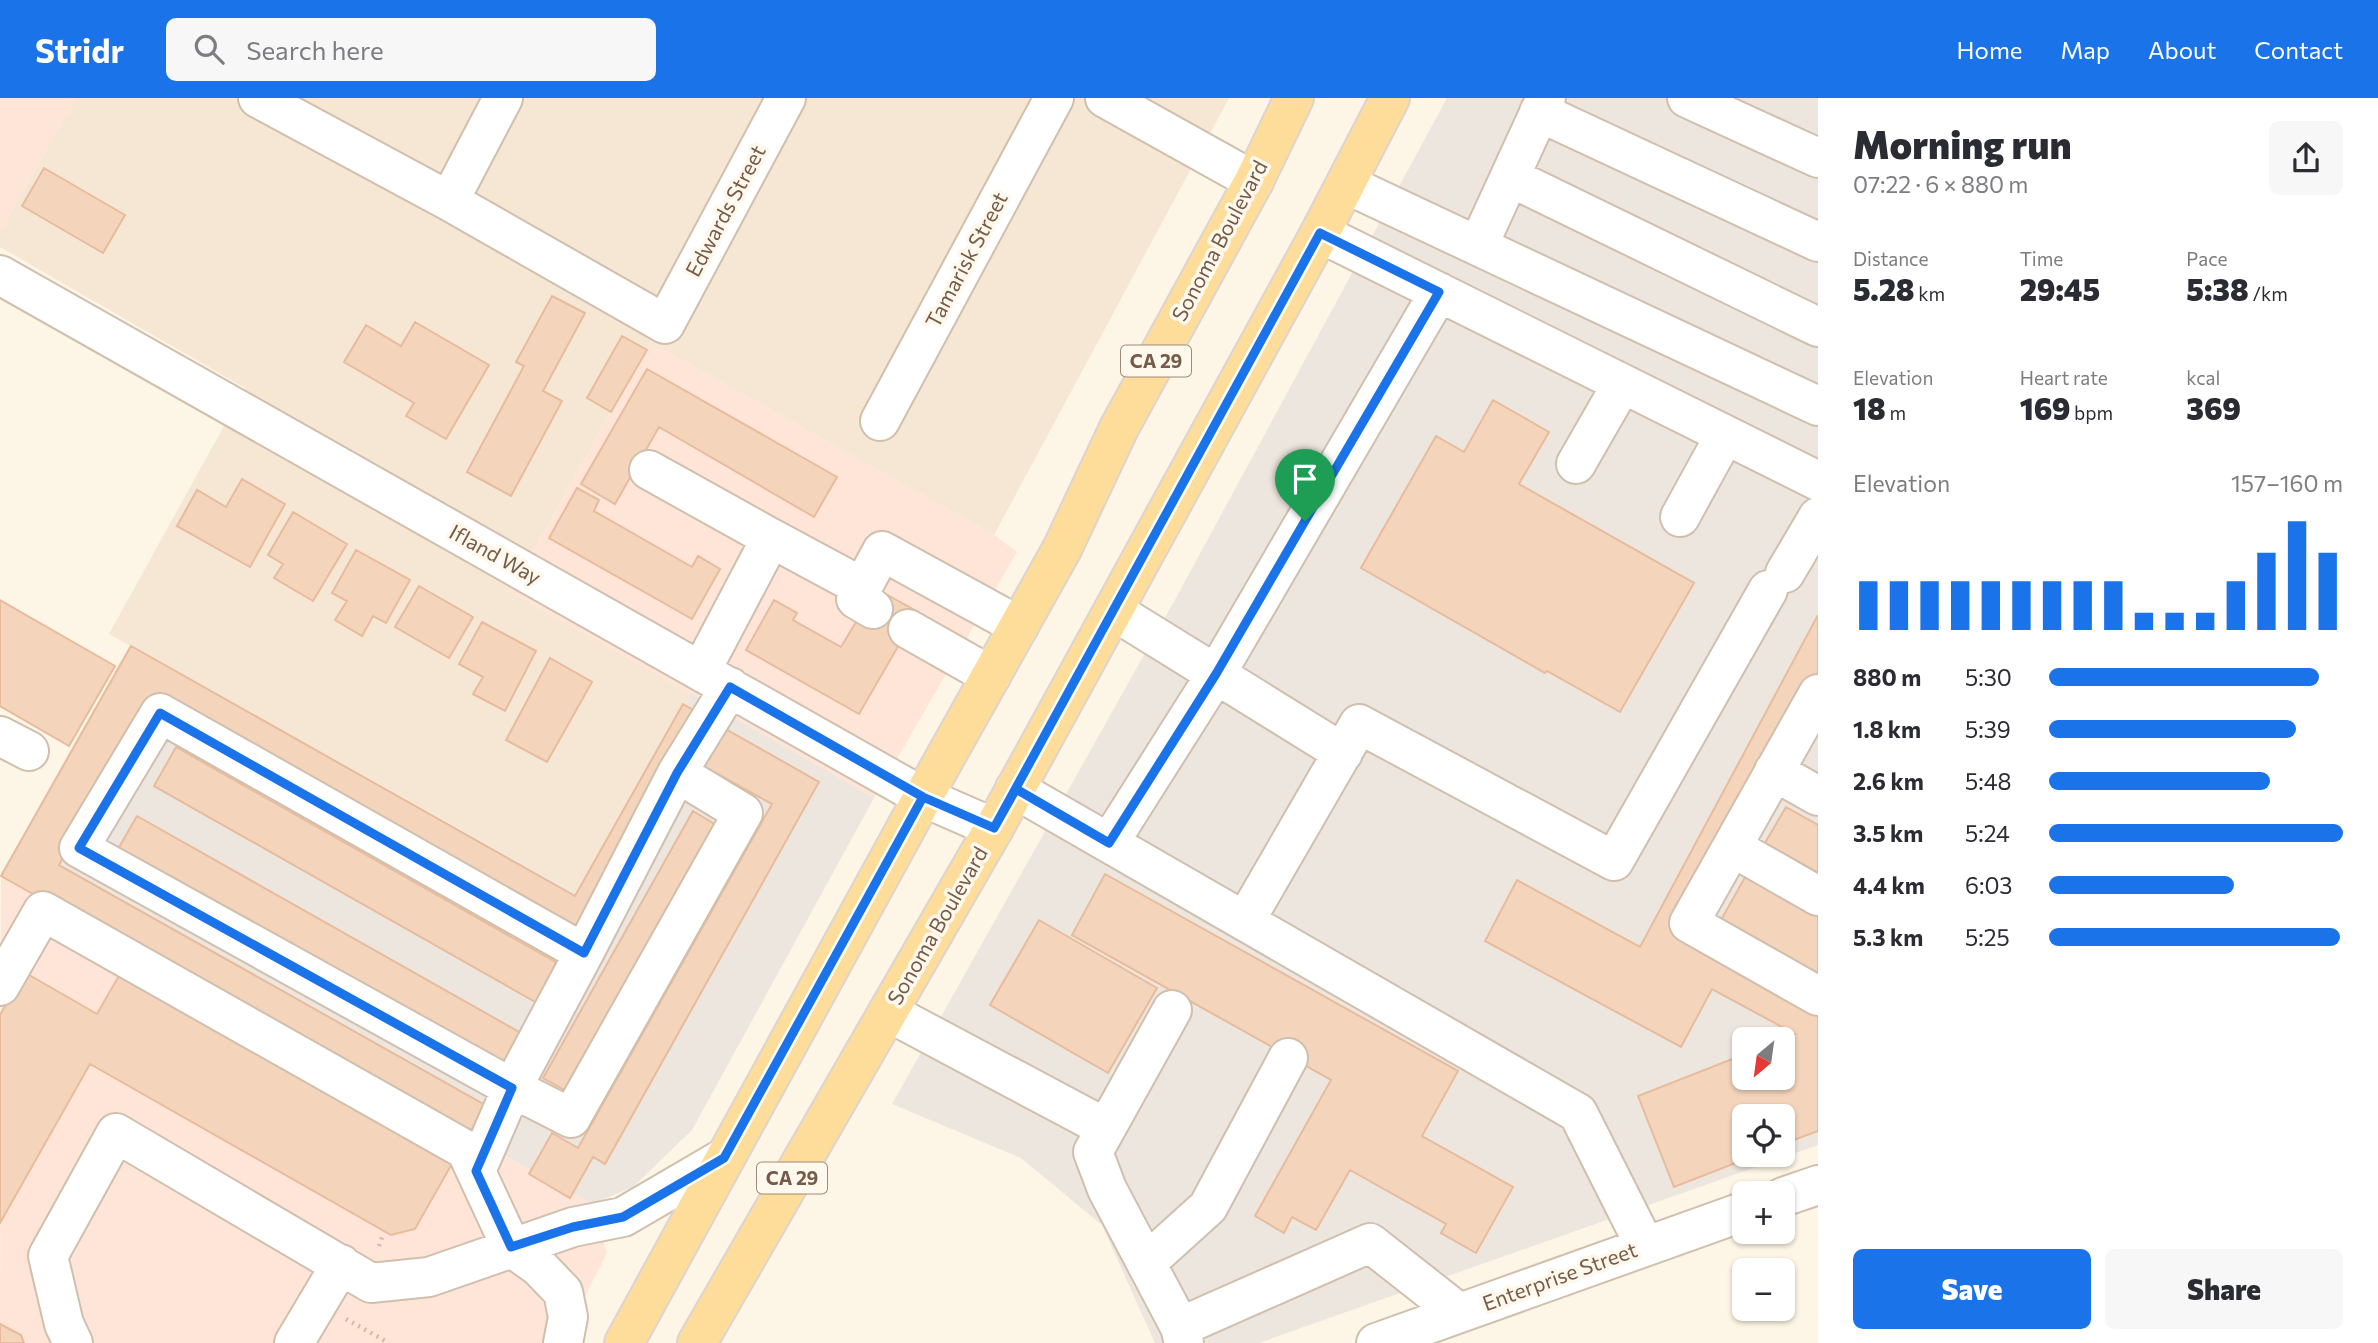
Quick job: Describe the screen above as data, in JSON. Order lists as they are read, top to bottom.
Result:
{
  "streets": {
    "main road": ["Sonoma Boulevard", "CA 29"],
    "street": [
      "Edwards Street",
      "Tamarisk Street",
      "Ifland Way",
      "Enterprise Street"
    ]
  },
  "crossings": [
    ["Sonoma Boulevard", "Ifland Way"]
  ],
  "north": "bottom left",
  "page": {
    "header": "Stridr",
    "search": "Search here",
    "nav": [
      "Home",
      "Map",
      "About",
      "Contact"
    ],
    "heading": ["Morning run", "07:22 · 6 × 880 m"],
    "stats": [
      ["Distance", "5.28 km"],
      ["Time", "29:45"],
      ["Pace", "5:38 /km"],
      ["Elevation", "18 m"],
      ["Heart rate", "169 bpm"],
      ["kcal", "369"]
    ],
    "chart": ["Elevation", "157–160 m"],
    "list": [
      {
        "name": "880 m",
        "note": "5:30"
      },
      {
        "name": "1.8 km",
        "note": "5:39"
      },
      {
        "name": "2.6 km",
        "note": "5:48"
      },
      {
        "name": "3.5 km",
        "note": "5:24"
      },
      {
        "name": "4.4 km",
        "note": "6:03"
      },
      {
        "name": "5.3 km",
        "note": "5:25"
      }
    ],
    "map_buttons": ["+", "−"],
    "buttons": ["Save", "Share"]
  }
}
